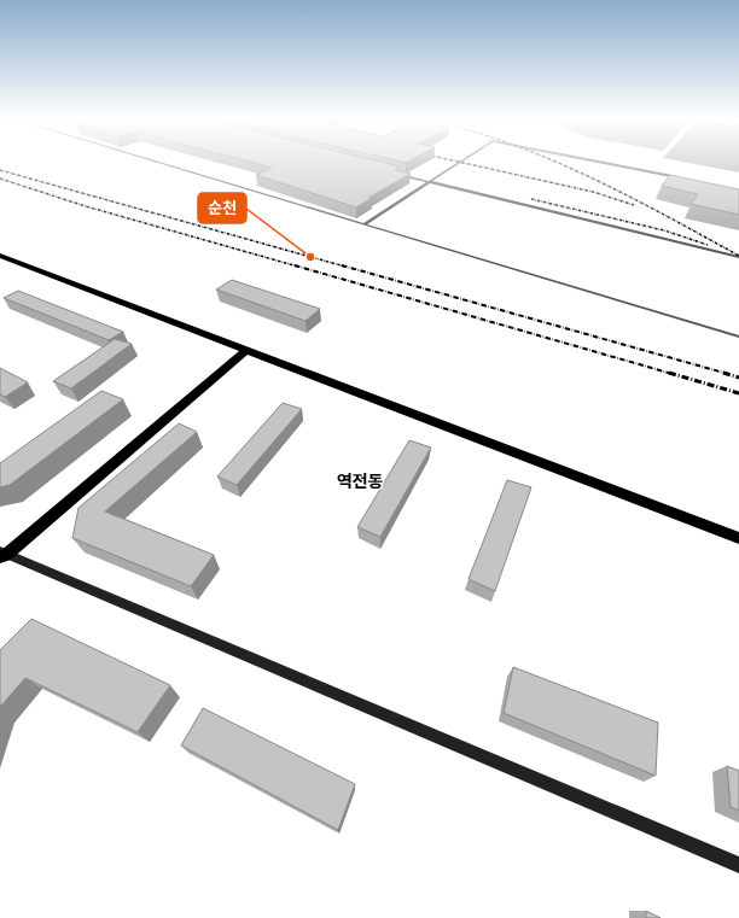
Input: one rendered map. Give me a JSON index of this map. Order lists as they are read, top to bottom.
{
  "districts": ["역전동"],
  "places": ["순천"]
}
